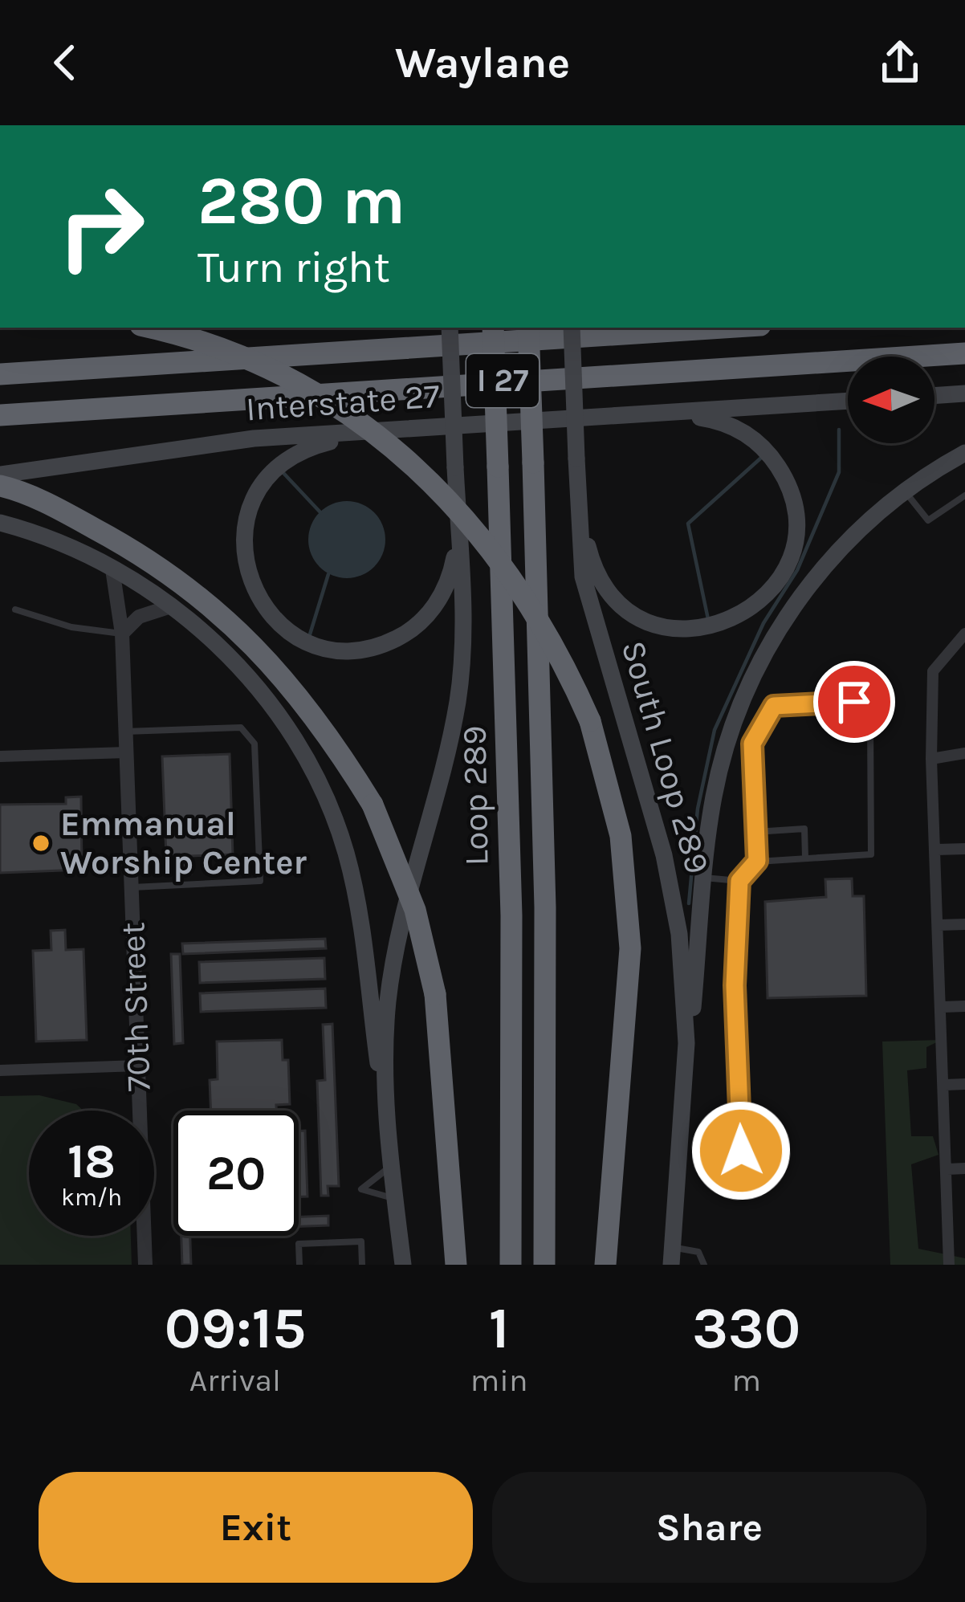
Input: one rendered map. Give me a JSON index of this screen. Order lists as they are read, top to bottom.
{
  "streets": {
    "highway": ["I 27", "Loop 289"],
    "main road": ["Interstate 27", "South Loop 289"],
    "street": ["70th Street"]
  },
  "places": ["Emmanual Worship Center"],
  "north": "left",
  "page": {
    "header": "Waylane",
    "turn": ["280 m", "Turn right"],
    "speed": "18 km/h",
    "limit": "20",
    "eta": [
      "09:15",
      "Arrival",
      "1",
      "min",
      "330",
      "m"
    ],
    "buttons": ["Exit", "Share"]
  }
}
